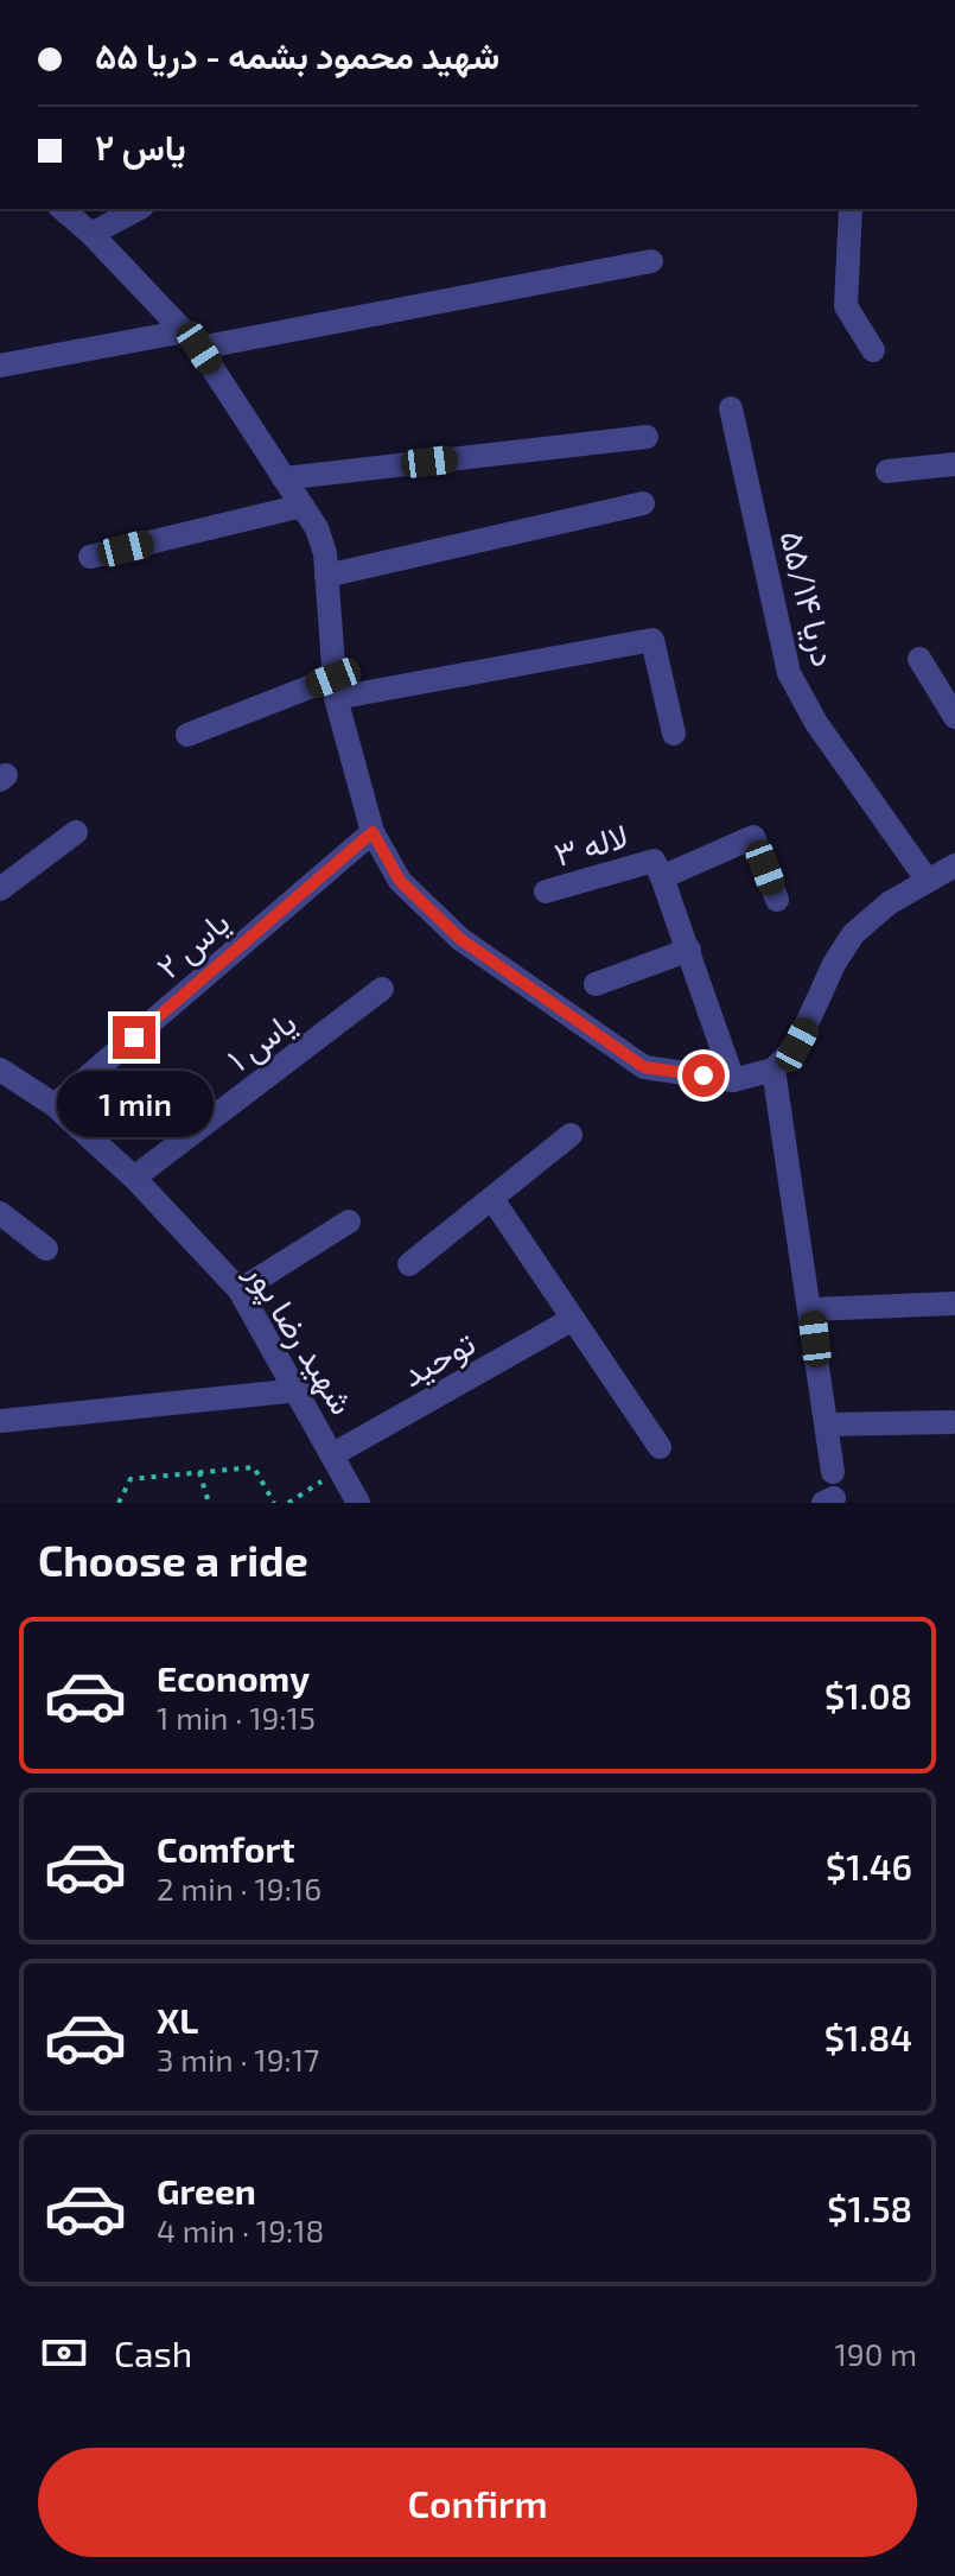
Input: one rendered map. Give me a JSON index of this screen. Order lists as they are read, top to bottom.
{
  "streets": {
    "street": [
      "دریا ۵۵/۱۴",
      "لاله ۳",
      "یاس ۲",
      "یاس ۱",
      "شهید رضا پور",
      "توحید"
    ]
  },
  "crossings": [
    ["یاس ۲", "شهید رضا پور"],
    ["یاس ۱", "شهید رضا پور"],
    ["شهید رضا پور", "توحید"]
  ],
  "page": {
    "banner": ["شهید محمود بشمه - دریا ۵۵", "یاس ۲"],
    "bubble": "1 min",
    "heading": "Choose a ride",
    "list": [
      {
        "name": "Economy",
        "note": "1 min · 19:15",
        "value": "$1.08"
      },
      {
        "name": "Comfort",
        "note": "2 min · 19:16",
        "value": "$1.46"
      },
      {
        "name": "XL",
        "note": "3 min · 19:17",
        "value": "$1.84"
      },
      {
        "name": "Green",
        "note": "4 min · 19:18",
        "value": "$1.58"
      }
    ],
    "pay": ["Cash", "190 m"],
    "buttons": "Confirm"
  }
}
